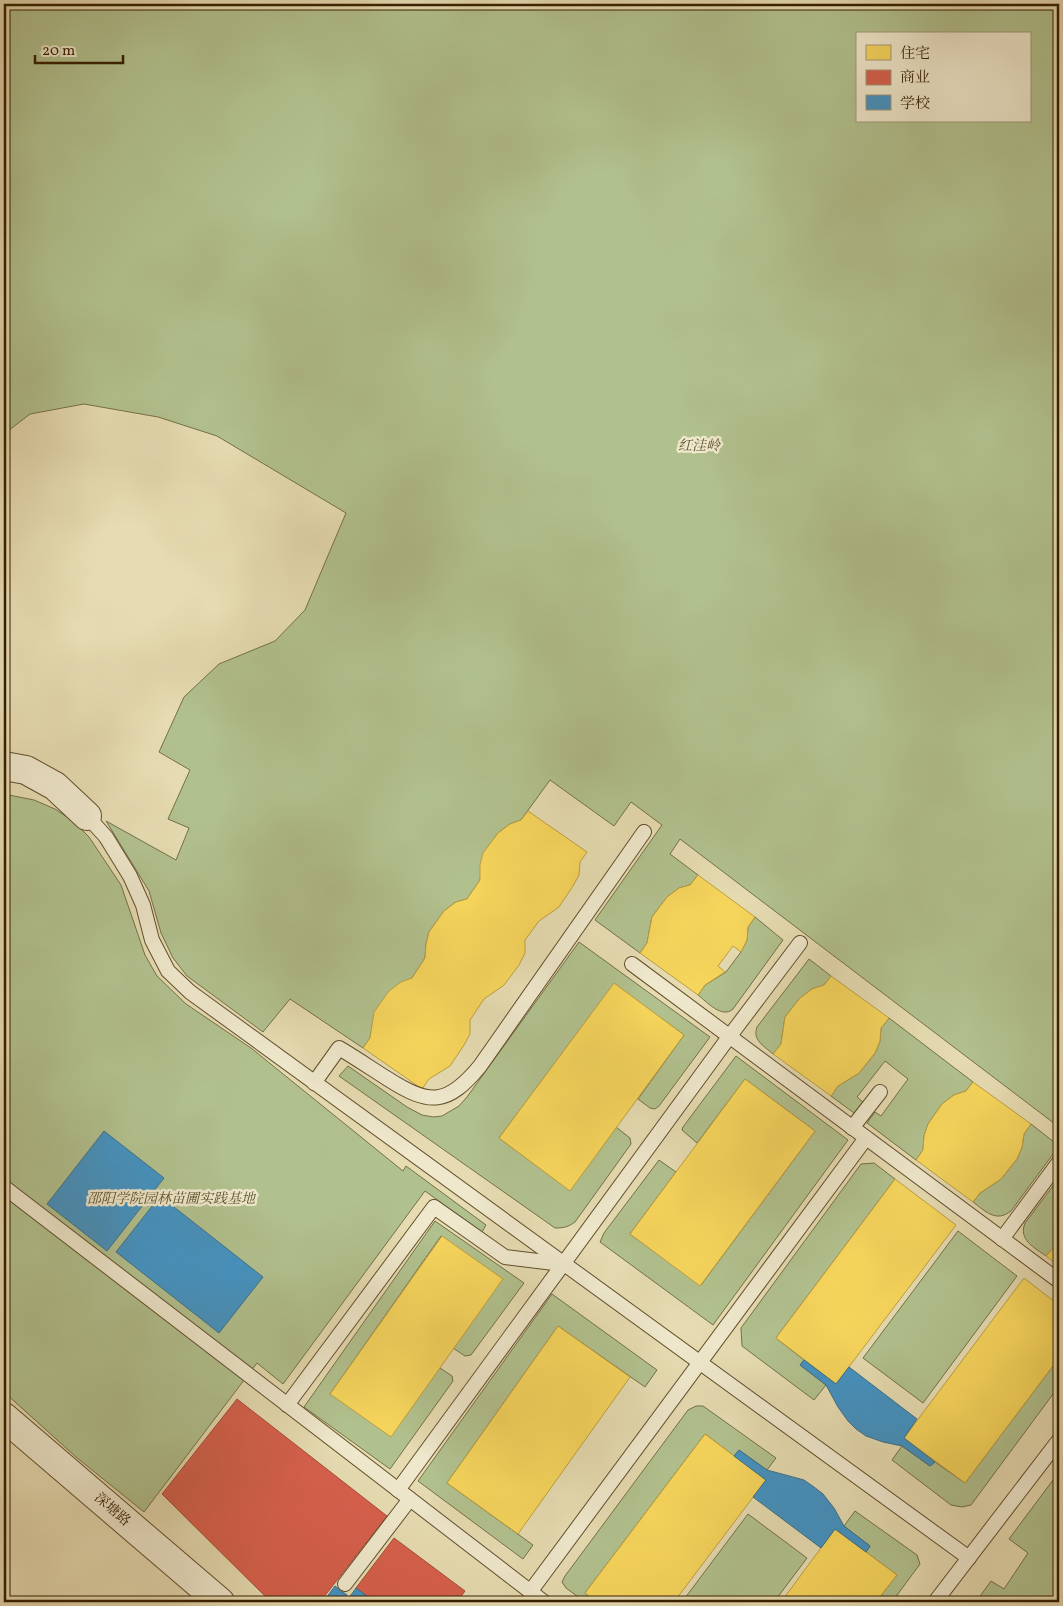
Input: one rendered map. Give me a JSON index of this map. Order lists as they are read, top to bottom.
{
  "streets": {
    "street": ["深塘路"]
  },
  "parks": ["红洼岭", "邵阳学院园林苗圃实践基地"],
  "legend": ["住宅", "商业", "学校"],
  "scale_bar": "20 m"
}
